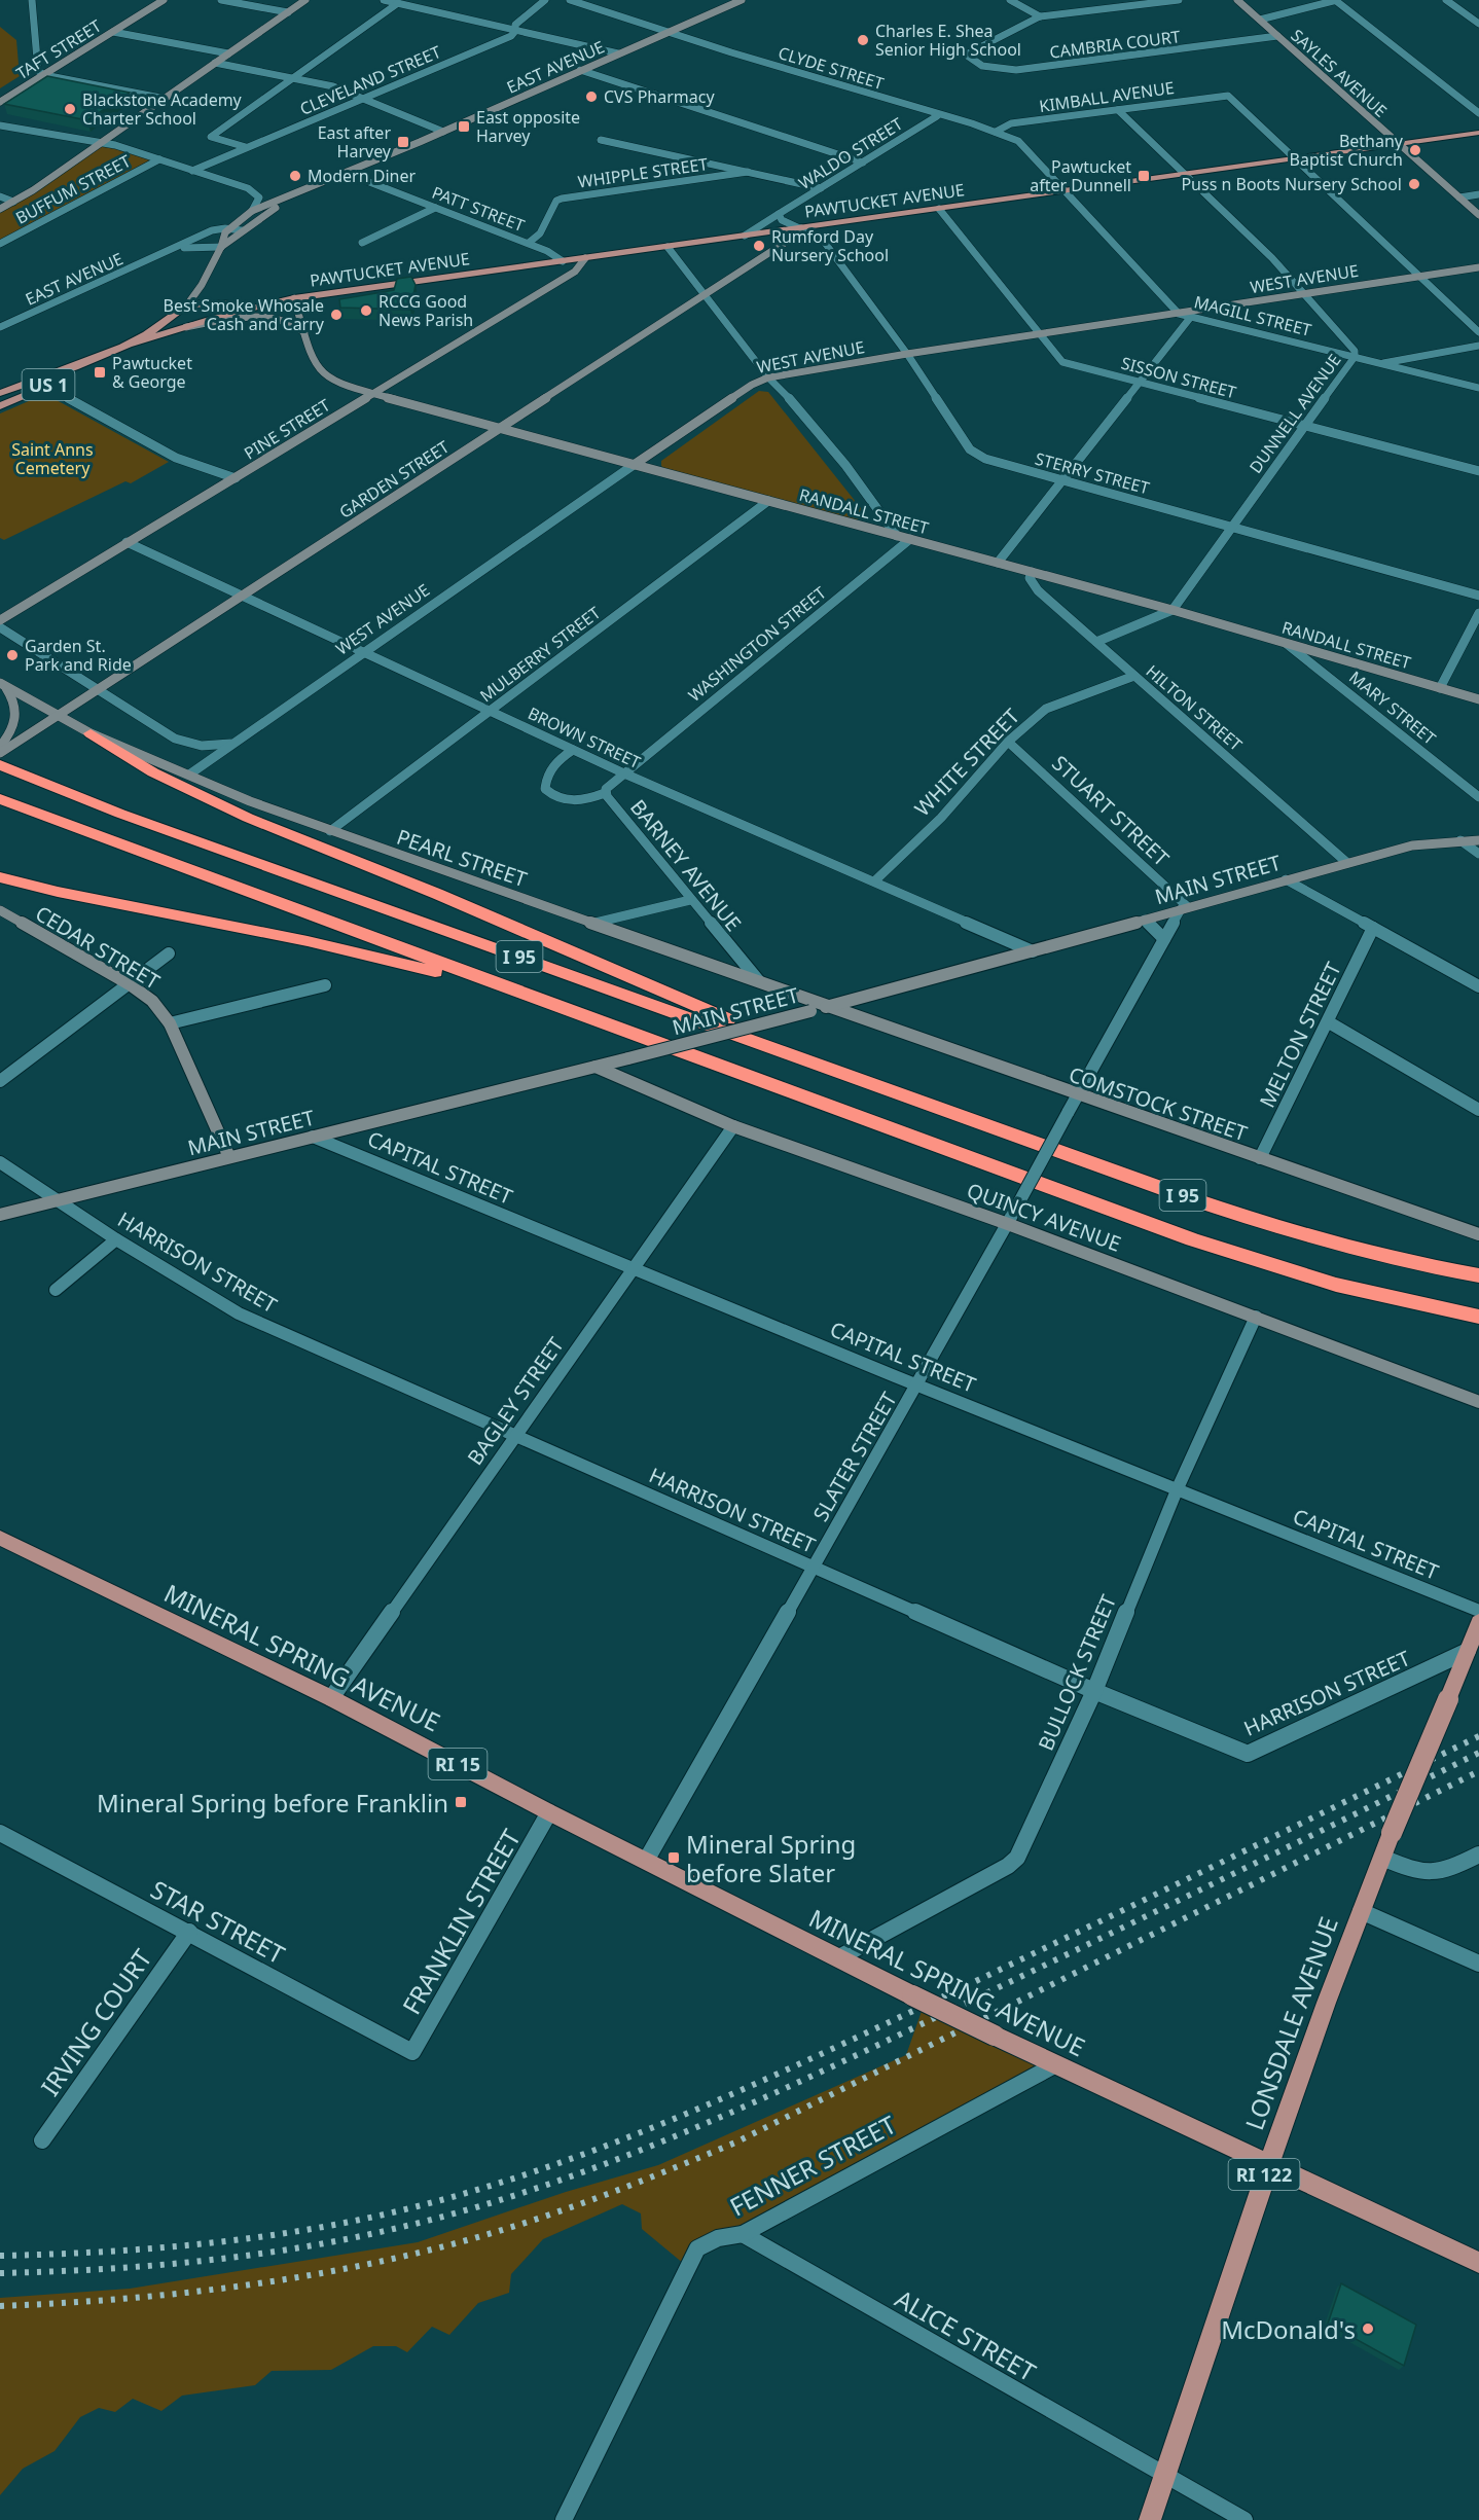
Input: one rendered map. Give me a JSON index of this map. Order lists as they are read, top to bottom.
{
  "streets": {
    "highway": ["I 95"],
    "main road": [
      "TAFT STREET",
      "EAST AVENUE",
      "SAYLES AVENUE",
      "PAWTUCKET AVENUE",
      "WEST AVENUE",
      "US 1",
      "PINE STREET",
      "GARDEN STREET",
      "RANDALL STREET",
      "PEARL STREET",
      "MAIN STREET",
      "CEDAR STREET",
      "COMSTOCK STREET",
      "QUINCY AVENUE",
      "MINERAL SPRING AVENUE",
      "RI 15",
      "LONSDALE AVENUE",
      "RI 122"
    ],
    "street": [
      "CAMBRIA COURT",
      "CLYDE STREET",
      "CLEVELAND STREET",
      "KIMBALL AVENUE",
      "WALDO STREET",
      "WHIPPLE STREET",
      "BUFFUM STREET",
      "PATT STREET",
      "MAGILL STREET",
      "SISSON STREET",
      "DUNNELL AVENUE",
      "STERRY STREET",
      "WASHINGTON STREET",
      "MULBERRY STREET",
      "HILTON STREET",
      "MARY STREET",
      "BROWN STREET",
      "WHITE STREET",
      "STUART STREET",
      "BARNEY AVENUE",
      "MELTON STREET",
      "CAPITAL STREET",
      "HARRISON STREET",
      "BAGLEY STREET",
      "SLATER STREET",
      "BULLOCK STREET",
      "STAR STREET",
      "FRANKLIN STREET",
      "IRVING COURT",
      "FENNER STREET",
      "ALICE STREET"
    ]
  },
  "crossings": [
    ["CAMBRIA COURT", "SAYLES AVENUE"],
    ["EAST AVENUE", "CLYDE STREET"],
    ["EAST AVENUE", "PATT STREET"],
    ["CLYDE STREET", "KIMBALL AVENUE"],
    ["CLYDE STREET", "WALDO STREET"],
    ["CLYDE STREET", "PAWTUCKET AVENUE"],
    ["CLYDE STREET", "WEST AVENUE"],
    ["CLYDE STREET", "MAGILL STREET"],
    ["SAYLES AVENUE", "PAWTUCKET AVENUE"],
    ["KIMBALL AVENUE", "PAWTUCKET AVENUE"],
    ["KIMBALL AVENUE", "DUNNELL AVENUE"],
    ["WALDO STREET", "PAWTUCKET AVENUE"],
    ["WHIPPLE STREET", "PATT STREET"],
    ["PAWTUCKET AVENUE", "PATT STREET"],
    ["PAWTUCKET AVENUE", "SISSON STREET"],
    ["PAWTUCKET AVENUE", "US 1"],
    ["PAWTUCKET AVENUE", "DUNNELL AVENUE"],
    ["PAWTUCKET AVENUE", "PINE STREET"],
    ["PAWTUCKET AVENUE", "STERRY STREET"],
    ["PAWTUCKET AVENUE", "GARDEN STREET"],
    ["PAWTUCKET AVENUE", "RANDALL STREET"],
    ["WEST AVENUE", "MAGILL STREET"],
    ["WEST AVENUE", "SISSON STREET"],
    ["WEST AVENUE", "DUNNELL AVENUE"],
    ["WEST AVENUE", "STERRY STREET"],
    ["WEST AVENUE", "RANDALL STREET"],
    ["WEST AVENUE", "BROWN STREET"],
    ["WEST AVENUE", "PEARL STREET"],
    ["MAGILL STREET", "DUNNELL AVENUE"],
    ["SISSON STREET", "DUNNELL AVENUE"],
    ["DUNNELL AVENUE", "STERRY STREET"],
    ["DUNNELL AVENUE", "RANDALL STREET"],
    ["PINE STREET", "RANDALL STREET"],
    ["PINE STREET", "BROWN STREET"],
    ["STERRY STREET", "GARDEN STREET"],
    ["GARDEN STREET", "RANDALL STREET"],
    ["GARDEN STREET", "BROWN STREET"],
    ["GARDEN STREET", "PEARL STREET"],
    ["RANDALL STREET", "WASHINGTON STREET"],
    ["RANDALL STREET", "MULBERRY STREET"],
    ["RANDALL STREET", "HILTON STREET"],
    ["RANDALL STREET", "MARY STREET"],
    ["WASHINGTON STREET", "BROWN STREET"],
    ["WASHINGTON STREET", "BARNEY AVENUE"],
    ["MULBERRY STREET", "BROWN STREET"],
    ["MULBERRY STREET", "PEARL STREET"],
    ["HILTON STREET", "WHITE STREET"],
    ["HILTON STREET", "MAIN STREET"],
    ["BROWN STREET", "WHITE STREET"],
    ["BROWN STREET", "BARNEY AVENUE"],
    ["BROWN STREET", "MAIN STREET"],
    ["WHITE STREET", "STUART STREET"],
    ["STUART STREET", "MAIN STREET"],
    ["STUART STREET", "SLATER STREET"],
    ["PEARL STREET", "BARNEY AVENUE"],
    ["PEARL STREET", "MAIN STREET"],
    ["PEARL STREET", "COMSTOCK STREET"],
    ["MAIN STREET", "CEDAR STREET"],
    ["MAIN STREET", "COMSTOCK STREET"],
    ["MAIN STREET", "CAPITAL STREET"],
    ["MAIN STREET", "QUINCY AVENUE"],
    ["MAIN STREET", "HARRISON STREET"],
    ["MAIN STREET", "SLATER STREET"],
    ["MELTON STREET", "COMSTOCK STREET"],
    ["COMSTOCK STREET", "SLATER STREET"],
    ["CAPITAL STREET", "BAGLEY STREET"],
    ["CAPITAL STREET", "SLATER STREET"],
    ["CAPITAL STREET", "BULLOCK STREET"],
    ["QUINCY AVENUE", "BAGLEY STREET"],
    ["QUINCY AVENUE", "SLATER STREET"],
    ["QUINCY AVENUE", "BULLOCK STREET"],
    ["HARRISON STREET", "BAGLEY STREET"],
    ["HARRISON STREET", "SLATER STREET"],
    ["HARRISON STREET", "BULLOCK STREET"],
    ["HARRISON STREET", "LONSDALE AVENUE"],
    ["BAGLEY STREET", "MINERAL SPRING AVENUE"],
    ["SLATER STREET", "MINERAL SPRING AVENUE"],
    ["MINERAL SPRING AVENUE", "BULLOCK STREET"],
    ["MINERAL SPRING AVENUE", "FRANKLIN STREET"],
    ["MINERAL SPRING AVENUE", "LONSDALE AVENUE"],
    ["MINERAL SPRING AVENUE", "FENNER STREET"],
    ["STAR STREET", "FRANKLIN STREET"],
    ["STAR STREET", "IRVING COURT"],
    ["LONSDALE AVENUE", "ALICE STREET"],
    ["FENNER STREET", "ALICE STREET"]
  ],
  "parks": ["Saint Anns Cemetery"],
  "places": {
    "other": [
      "Charles E. Shea Senior High School",
      "CVS Pharmacy",
      "Blackstone Academy Charter School",
      "Bethany Baptist Church",
      "Modern Diner",
      "Puss n Boots Nursery School",
      "Rumford Day Nursery School",
      "RCCG Good News Parish",
      "Best Smoke Whosale Cash and Carry",
      "Garden St. Park and Ride",
      "McDonald's"
    ],
    "transit": [
      "East opposite Harvey",
      "East after Harvey",
      "Pawtucket after Dunnell",
      "Pawtucket & George",
      "Mineral Spring before Franklin",
      "Mineral Spring before Slater"
    ]
  }
}
